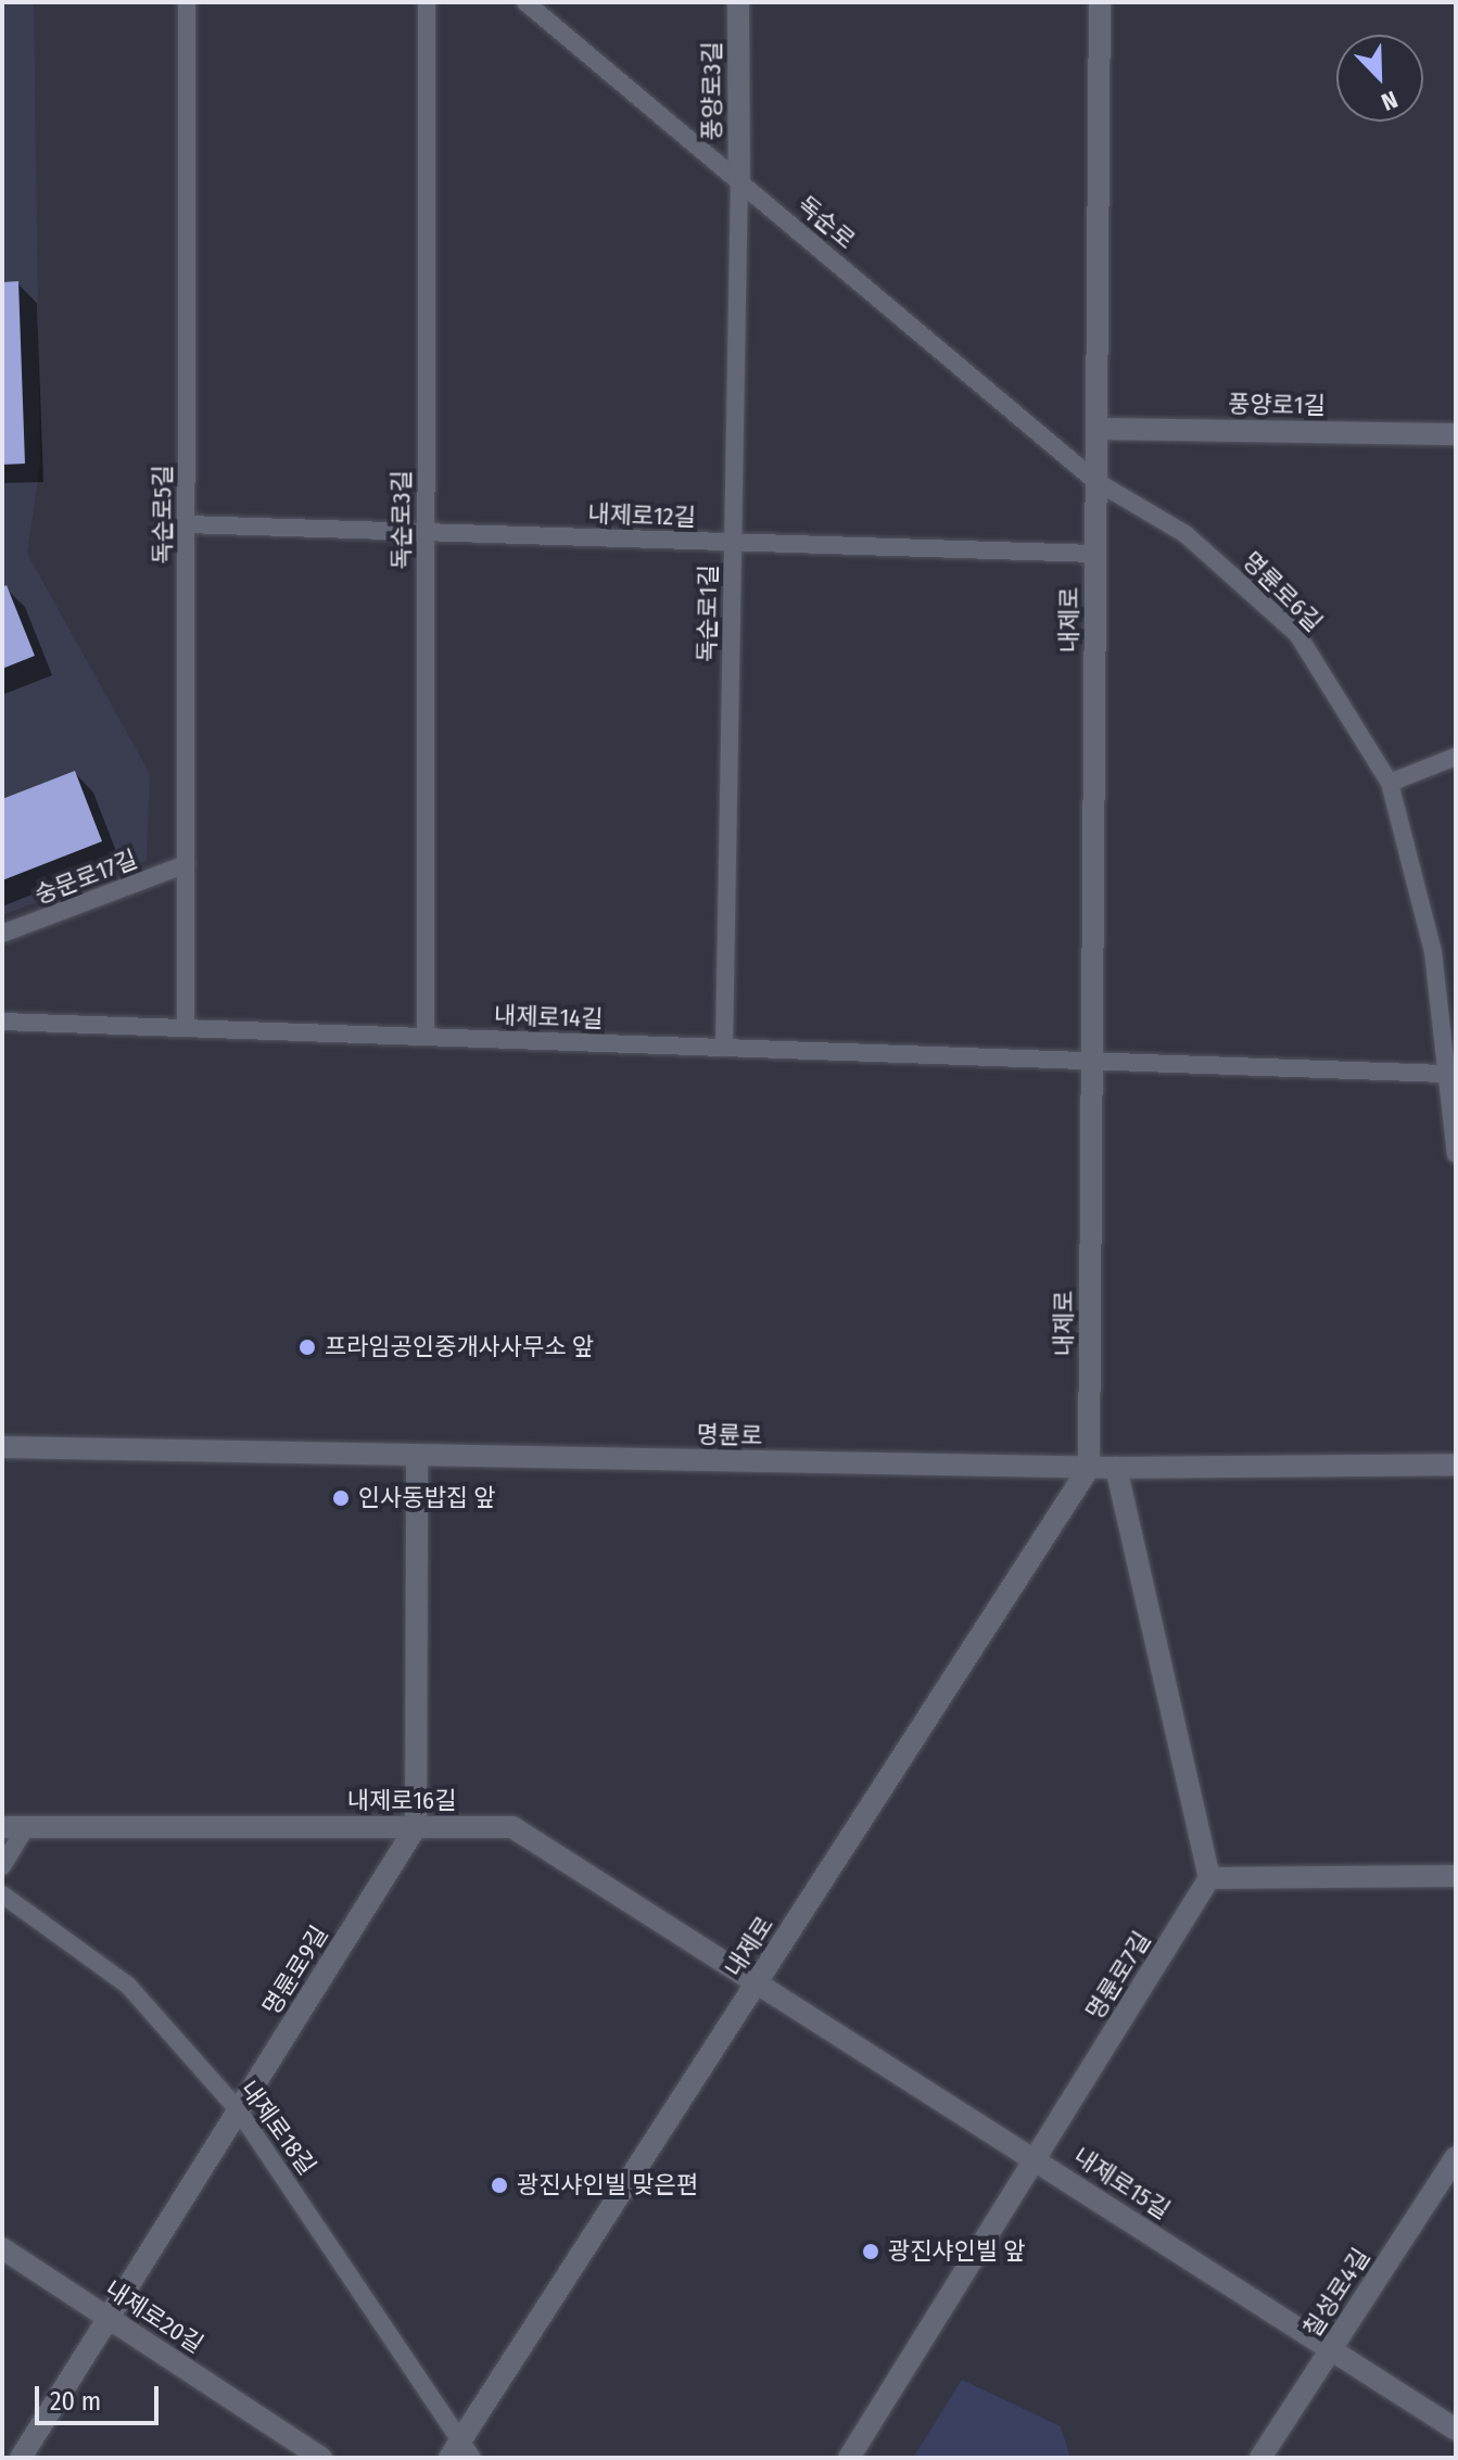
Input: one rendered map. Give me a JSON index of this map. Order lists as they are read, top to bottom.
{
  "streets": {
    "street": [
      "풍양로3길",
      "풍양로1길",
      "내제로",
      "명륜로",
      "내제로16길",
      "명륜로9길",
      "명륜로7길",
      "내제로15길",
      "칠성로4길",
      "내제로20길"
    ],
    "lane": [
      "독순로",
      "독순로5길",
      "내제로12길",
      "독순로3길",
      "명륜로6길",
      "독순로1길",
      "숭문로17길",
      "내제로14길",
      "내제로18길"
    ]
  },
  "crossings": [
    ["풍양로3길", "독순로"],
    ["풍양로3길", "독순로1길"],
    ["독순로", "명륜로6길"],
    ["독순로", "독순로1길"],
    ["독순로", "내제로"],
    ["풍양로1길", "내제로"],
    ["독순로5길", "내제로12길"],
    ["독순로5길", "숭문로17길"],
    ["독순로5길", "내제로14길"],
    ["내제로12길", "독순로3길"],
    ["내제로12길", "독순로1길"],
    ["내제로12길", "내제로"],
    ["독순로3길", "내제로14길"],
    ["명륜로6길", "내제로"],
    ["명륜로6길", "내제로14길"],
    ["독순로1길", "내제로14길"],
    ["내제로", "내제로14길"],
    ["내제로", "명륜로"],
    ["내제로", "내제로16길"],
    ["내제로", "내제로18길"],
    ["내제로", "내제로15길"],
    ["내제로16길", "명륜로9길"],
    ["내제로16길", "내제로15길"],
    ["명륜로9길", "내제로18길"],
    ["명륜로9길", "내제로20길"],
    ["명륜로7길", "내제로15길"],
    ["내제로15길", "칠성로4길"]
  ],
  "places": [
    "프라임공인중개사사무소 앞",
    "인사동밥집 앞",
    "광진샤인빌 맞은편",
    "광진샤인빌 앞"
  ],
  "scale_bar": "20 m",
  "north": "bottom right"
}
